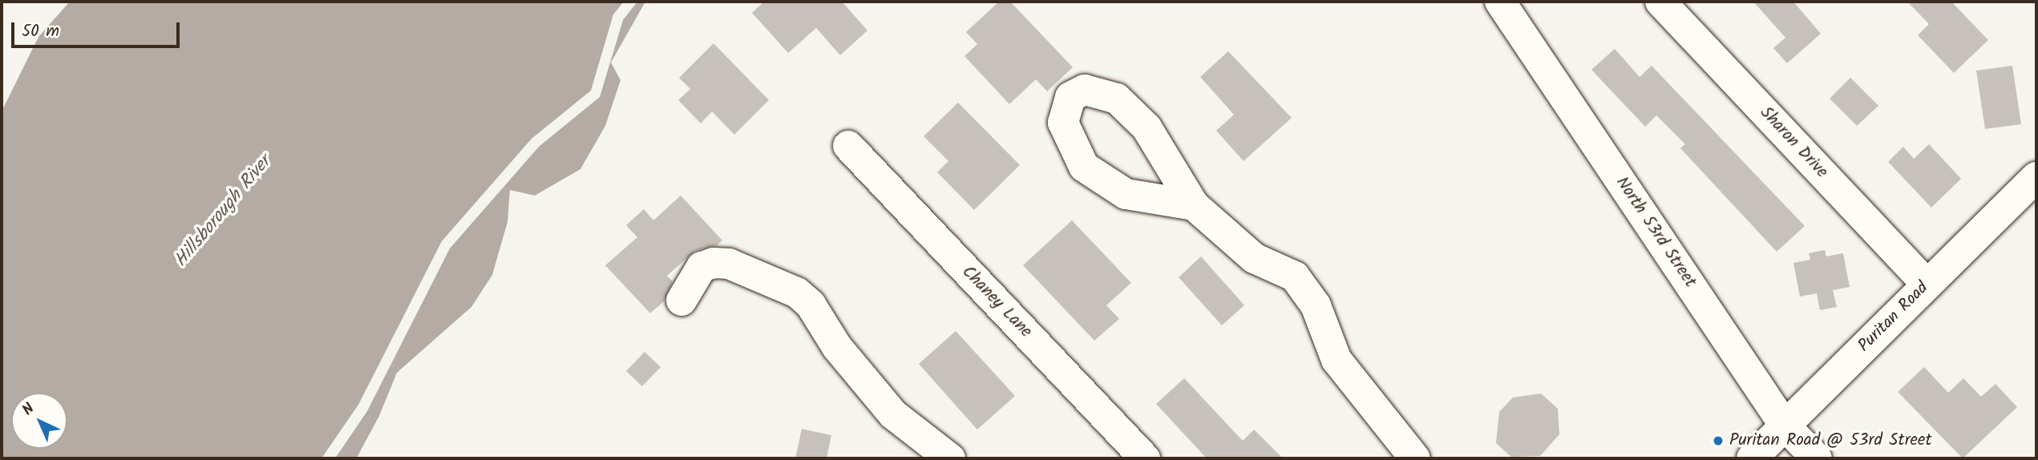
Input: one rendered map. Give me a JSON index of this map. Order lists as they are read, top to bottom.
{
  "streets": {
    "street": [
      "Sharon Drive",
      "North 53rd Street",
      "Chaney Lane",
      "Puritan Road"
    ]
  },
  "crossings": [
    ["Sharon Drive", "Puritan Road"],
    ["North 53rd Street", "Puritan Road"]
  ],
  "water": ["Hillsborough River"],
  "places": ["Puritan Road @ 53rd Street"],
  "scale_bar": "50 m",
  "north": "top left"
}
